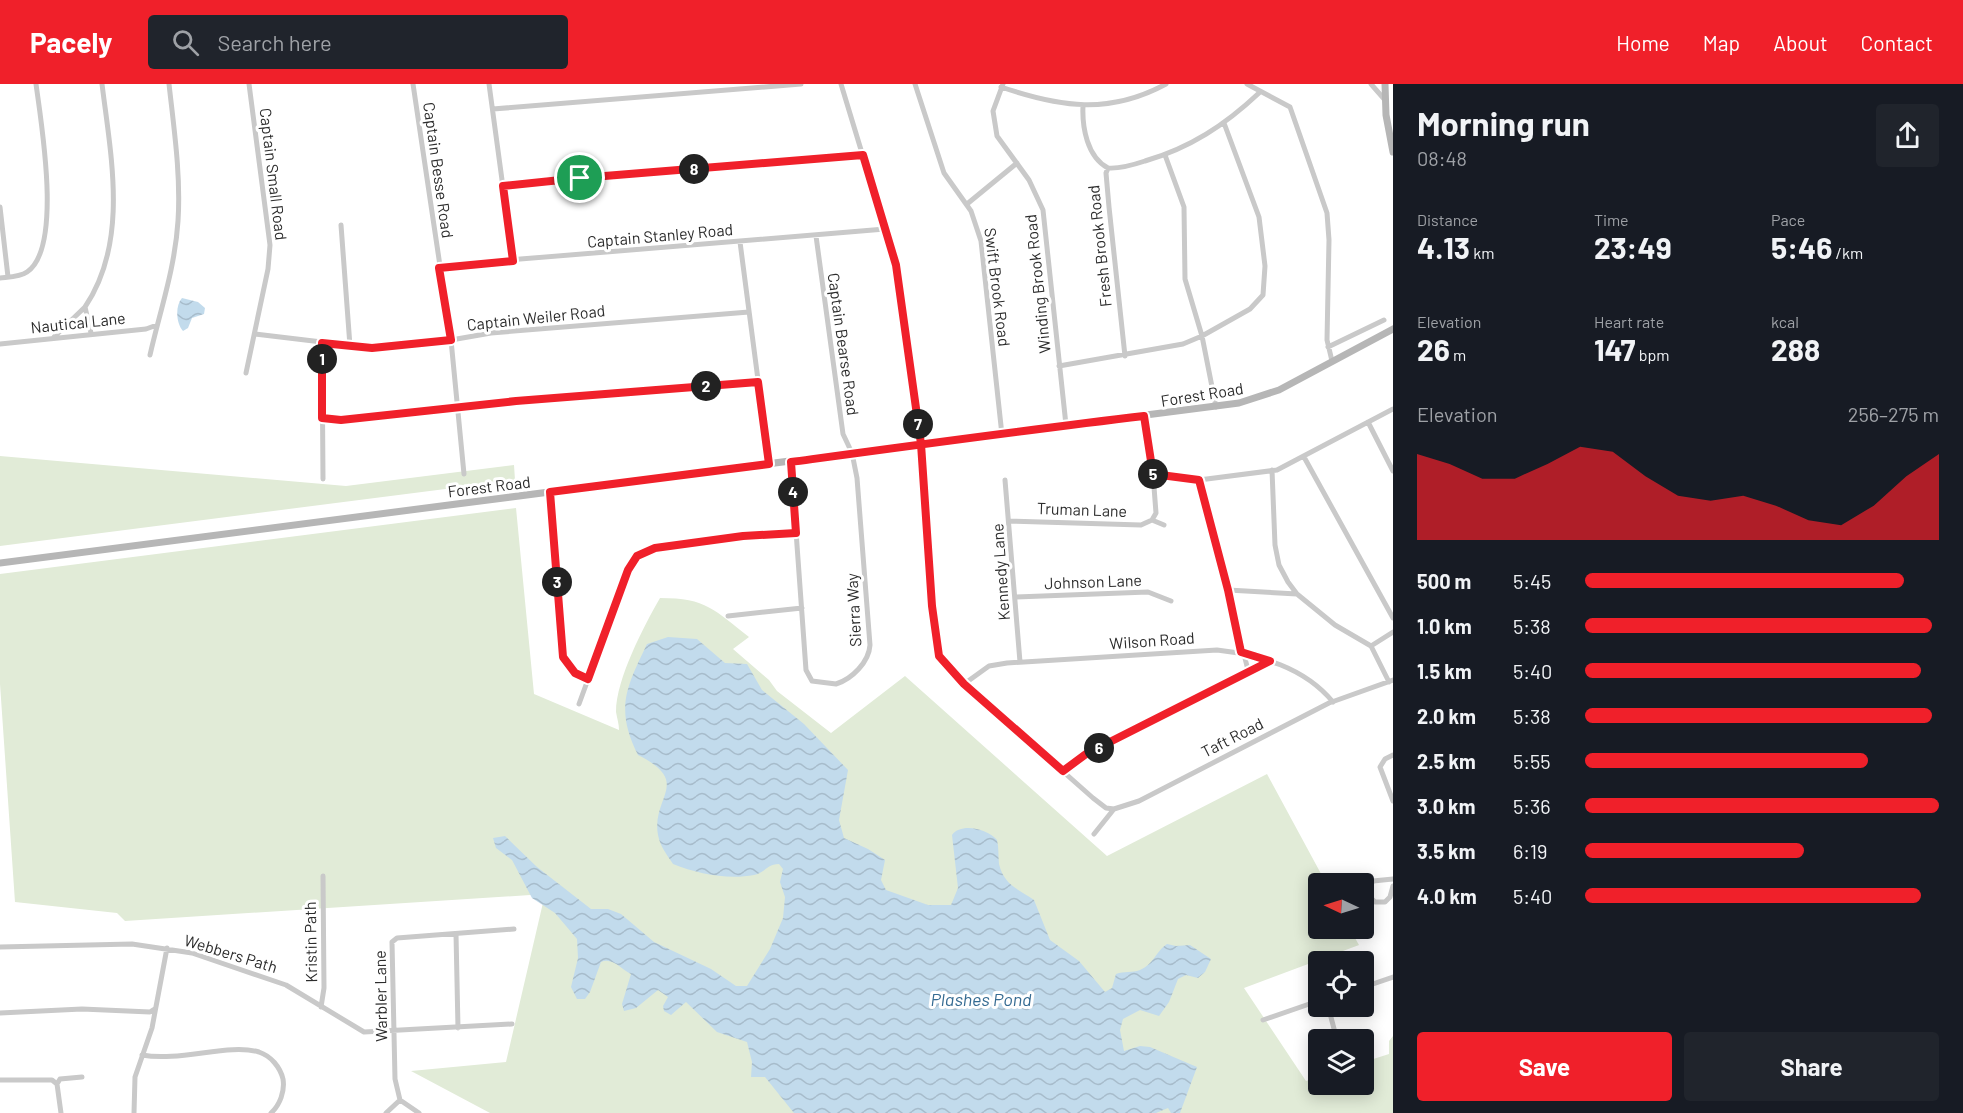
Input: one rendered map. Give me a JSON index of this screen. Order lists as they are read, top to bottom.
{
  "streets": {
    "main road": ["Forest Road"],
    "street": [
      "Captain Besse Road",
      "Captain Small Road",
      "Captain Stanley Road",
      "Fresh Brook Road",
      "Winding Brook Road",
      "Swift Brook Road",
      "Captain Weiler Road",
      "Nautical Lane",
      "Captain Bearse Road",
      "Truman Lane",
      "Kennedy Lane",
      "Johnson Lane",
      "Sierra Way",
      "Wilson Road",
      "Taft Road",
      "Kristin Path",
      "Webbers Path",
      "Warbler Lane"
    ]
  },
  "crossings": [
    ["Captain Besse Road", "Captain Stanley Road"],
    ["Captain Besse Road", "Captain Weiler Road"],
    ["Captain Small Road", "Captain Weiler Road"],
    ["Captain Stanley Road", "Captain Bearse Road"],
    ["Winding Brook Road", "Forest Road"],
    ["Swift Brook Road", "Forest Road"],
    ["Captain Bearse Road", "Forest Road"],
    ["Captain Bearse Road", "Sierra Way"],
    ["Forest Road", "Sierra Way"],
    ["Truman Lane", "Kennedy Lane"],
    ["Kennedy Lane", "Johnson Lane"],
    ["Kennedy Lane", "Wilson Road"],
    ["Wilson Road", "Taft Road"],
    ["Kristin Path", "Webbers Path"],
    ["Webbers Path", "Warbler Lane"]
  ],
  "water": ["Plashes Pond"],
  "north": "left",
  "page": {
    "header": "Pacely",
    "search": "Search here",
    "nav": [
      "Home",
      "Map",
      "About",
      "Contact"
    ],
    "heading": ["Morning run", "08:48"],
    "pins": [
      "8",
      "1",
      "2",
      "7",
      "5",
      "4",
      "3",
      "6"
    ],
    "stats": [
      ["Distance", "4.13 km"],
      ["Time", "23:49"],
      ["Pace", "5:46 /km"],
      ["Elevation", "26 m"],
      ["Heart rate", "147 bpm"],
      ["kcal", "288"]
    ],
    "chart": ["Elevation", "256–275 m"],
    "list": [
      {
        "name": "500 m",
        "note": "5:45"
      },
      {
        "name": "1.0 km",
        "note": "5:38"
      },
      {
        "name": "1.5 km",
        "note": "5:40"
      },
      {
        "name": "2.0 km",
        "note": "5:38"
      },
      {
        "name": "2.5 km",
        "note": "5:55"
      },
      {
        "name": "3.0 km",
        "note": "5:36"
      },
      {
        "name": "3.5 km",
        "note": "6:19"
      },
      {
        "name": "4.0 km",
        "note": "5:40"
      }
    ],
    "buttons": ["Save", "Share"]
  }
}
